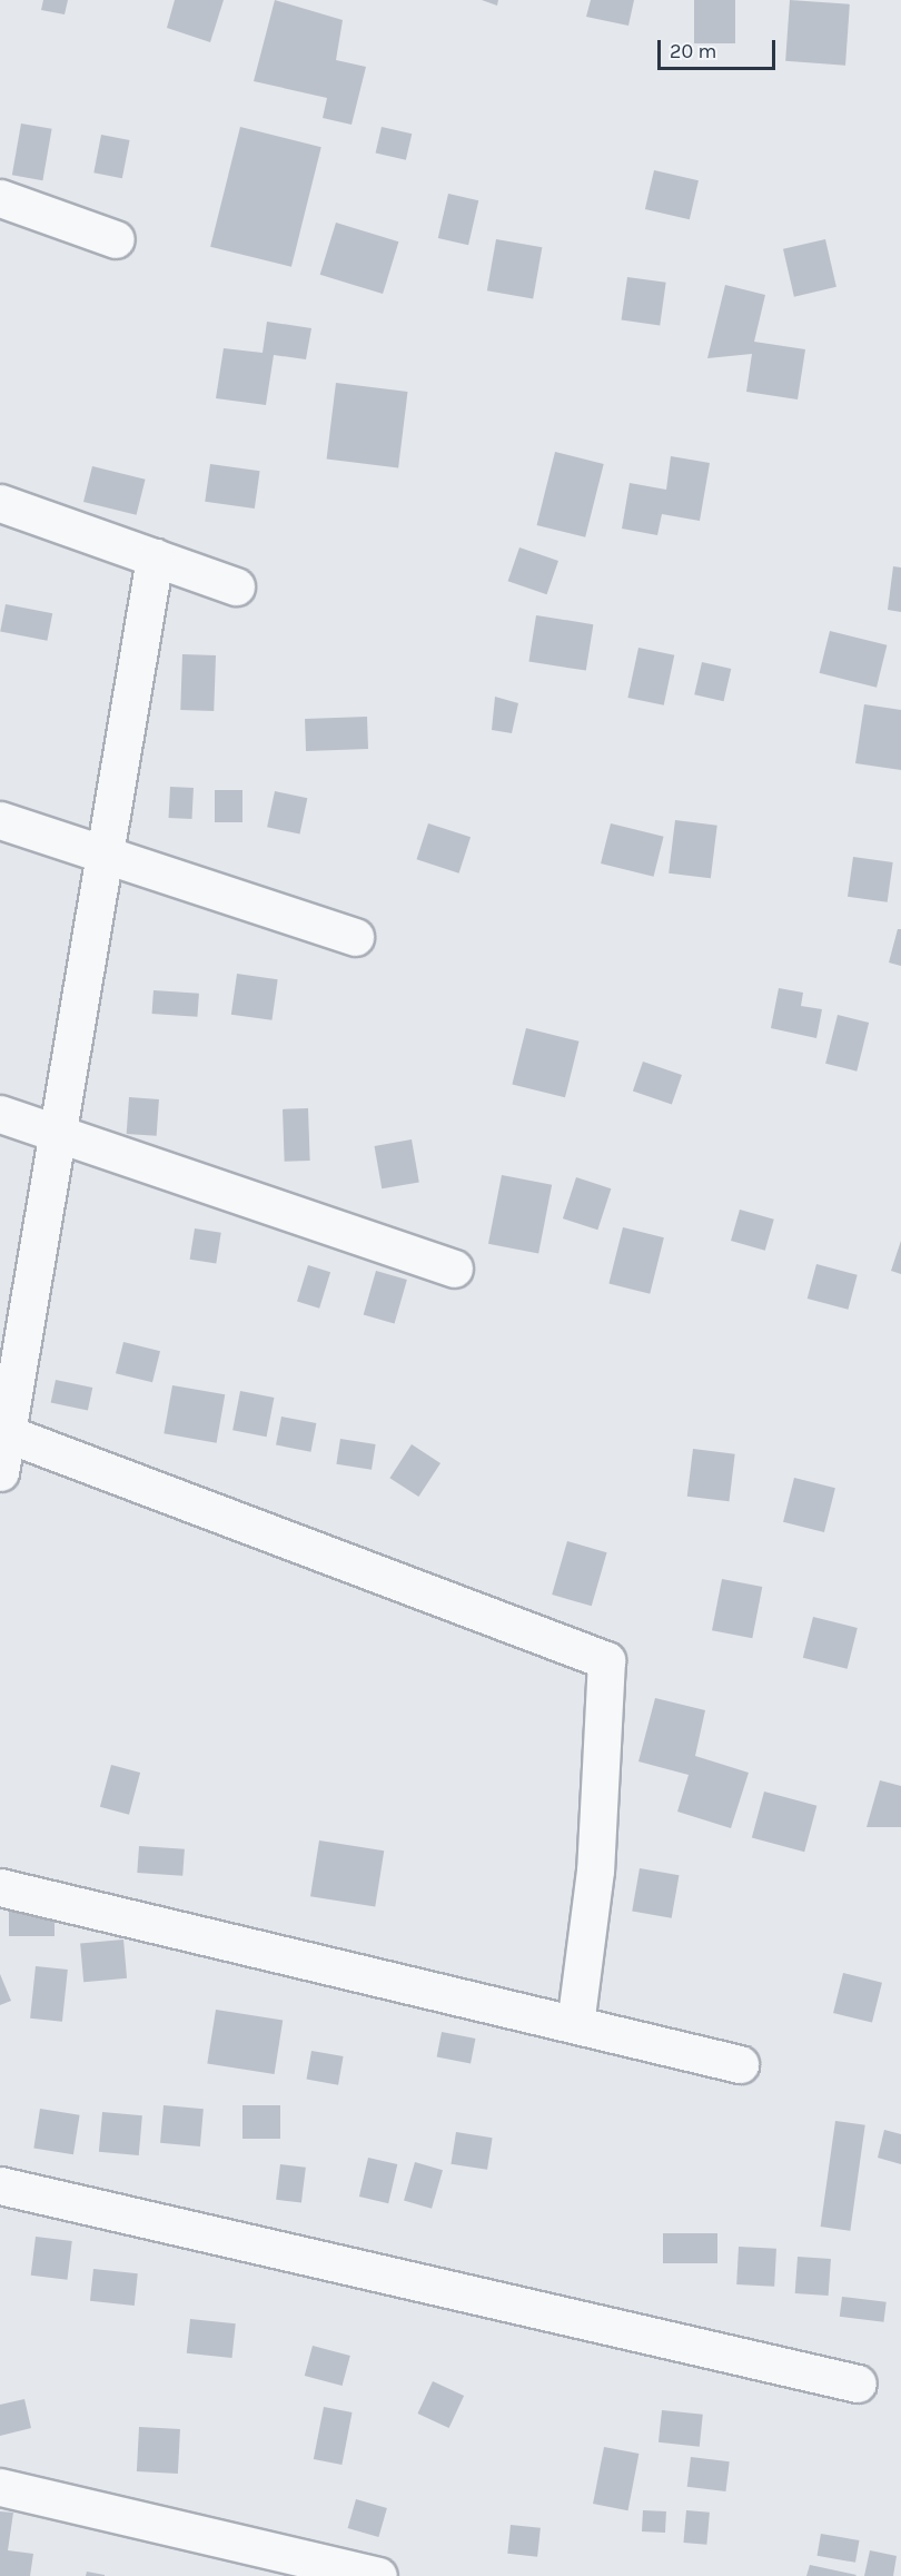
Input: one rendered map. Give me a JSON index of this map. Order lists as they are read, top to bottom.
{
  "scale_bar": "20 m"
}
